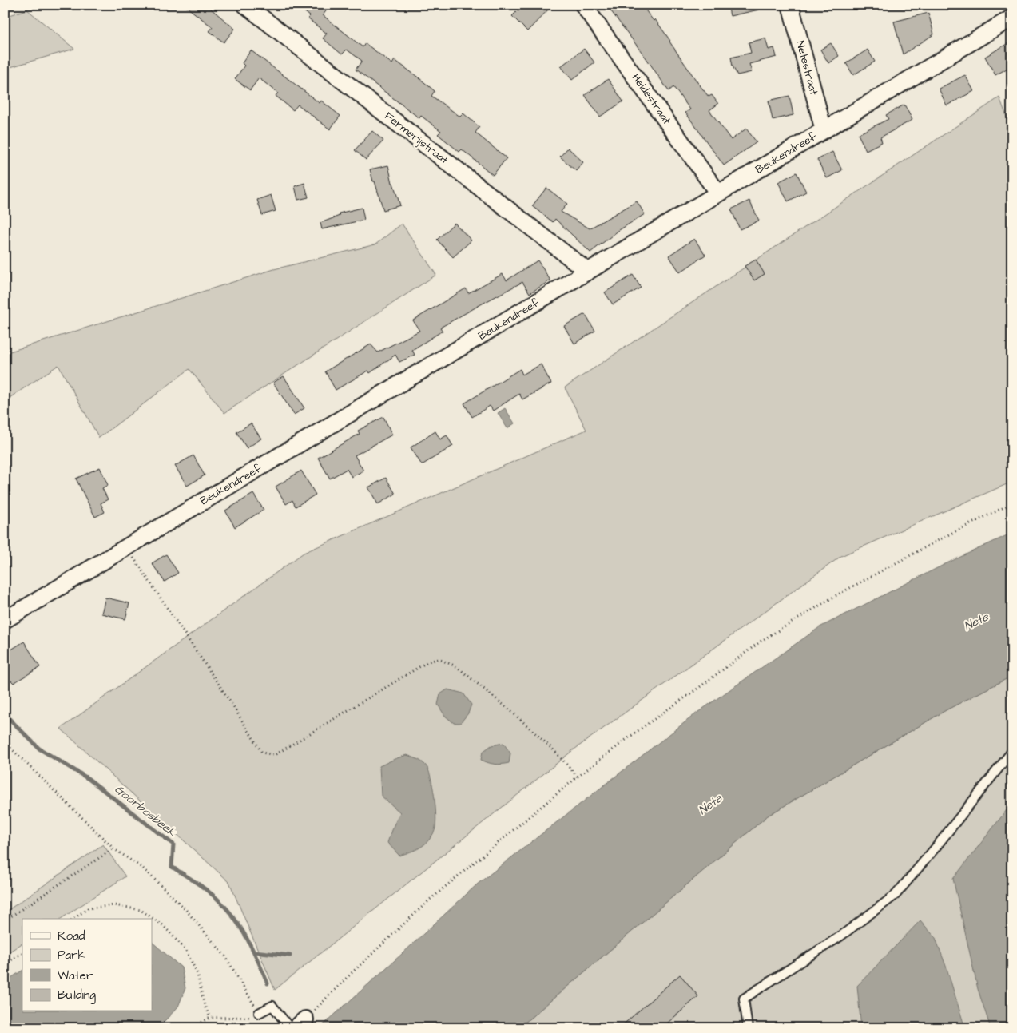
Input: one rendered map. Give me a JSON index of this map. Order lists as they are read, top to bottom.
{
  "streets": {
    "street": [
      "Netestraat",
      "Heidestraat",
      "Fermerijstraat",
      "Beukendreef"
    ]
  },
  "crossings": [
    ["Netestraat", "Beukendreef"],
    ["Heidestraat", "Beukendreef"],
    ["Fermerijstraat", "Beukendreef"]
  ],
  "water": ["Nete", "Goorbosbeek"],
  "legend": [
    "Road",
    "Park",
    "Water",
    "Building"
  ]
}
